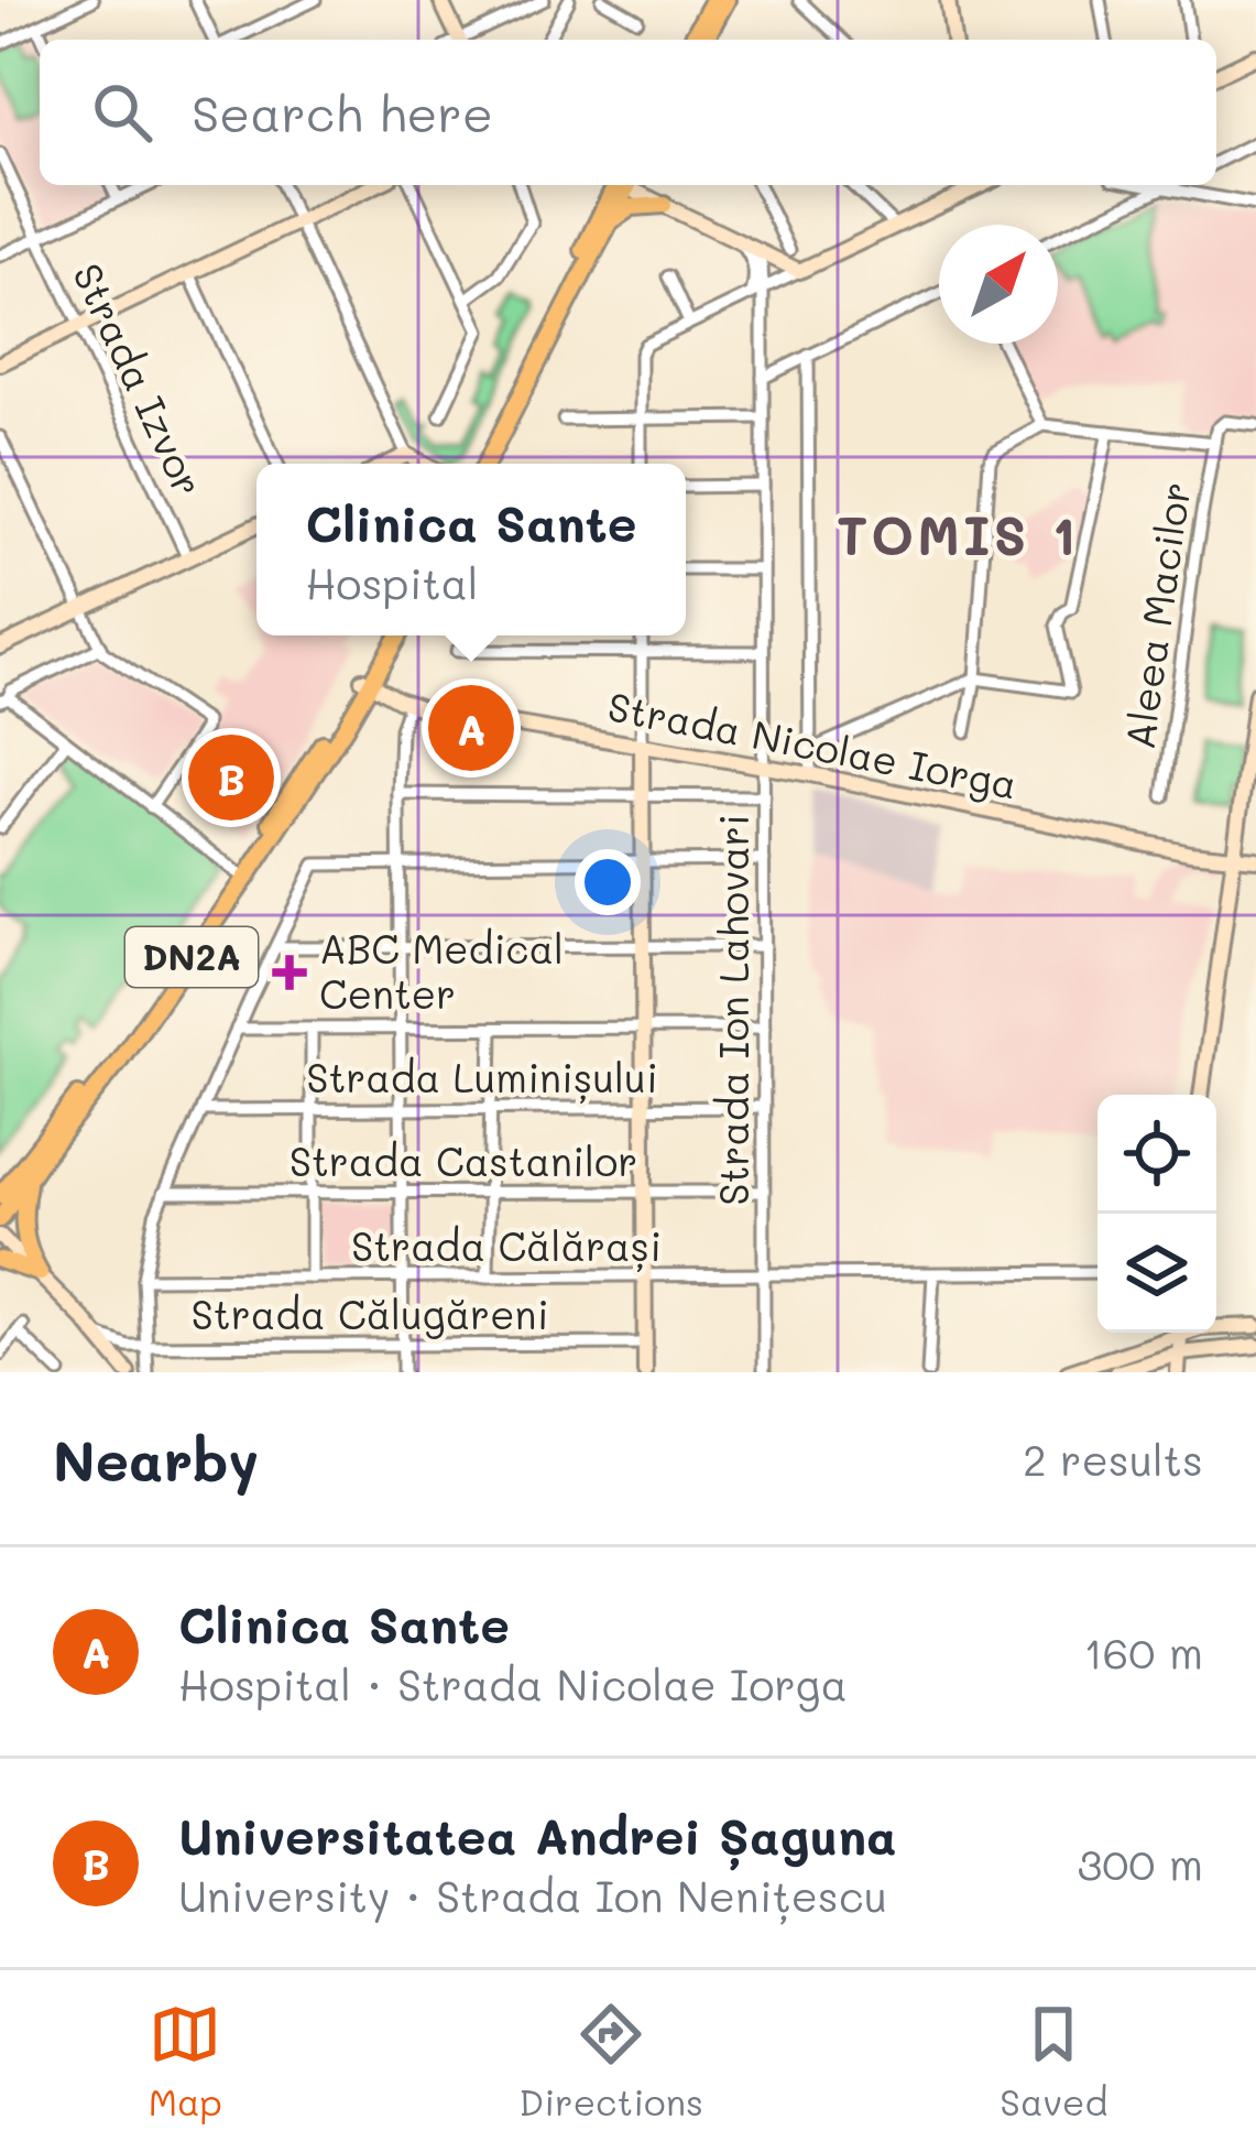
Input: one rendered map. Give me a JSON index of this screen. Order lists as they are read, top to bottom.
{
  "streets": {
    "main road": ["DN2A"],
    "street": [
      "Strada Izvor",
      "Aleea Macilor",
      "Strada Nicolae Iorga",
      "Strada Ion Lahovari",
      "Strada Luminișului",
      "Strada Castanilor",
      "Strada Călărași",
      "Strada Călugăreni"
    ]
  },
  "crossings": [
    ["Strada Nicolae Iorga", "DN2A"],
    ["Strada Nicolae Iorga", "Strada Ion Lahovari"],
    ["Strada Ion Lahovari", "Strada Luminișului"],
    ["Strada Ion Lahovari", "Strada Castanilor"],
    ["Strada Ion Lahovari", "Strada Călărași"]
  ],
  "districts": ["TOMIS 1"],
  "places": {
    "health": ["ABC Medical Center"]
  },
  "north": "top right",
  "page": {
    "search": "Search here",
    "popup": ["Clinica Sante", "Hospital"],
    "pins": ["A", "B"],
    "heading": ["Nearby", "2 results"],
    "list": [
      {
        "mark": "A",
        "name": "Clinica Sante",
        "note": "Hospital · Strada Nicolae Iorga",
        "value": "160 m"
      },
      {
        "mark": "B",
        "name": "Universitatea Andrei Șaguna",
        "note": "University · Strada Ion Nenițescu",
        "value": "300 m"
      }
    ],
    "nav": ["Map", "Directions", "Saved"]
  }
}
